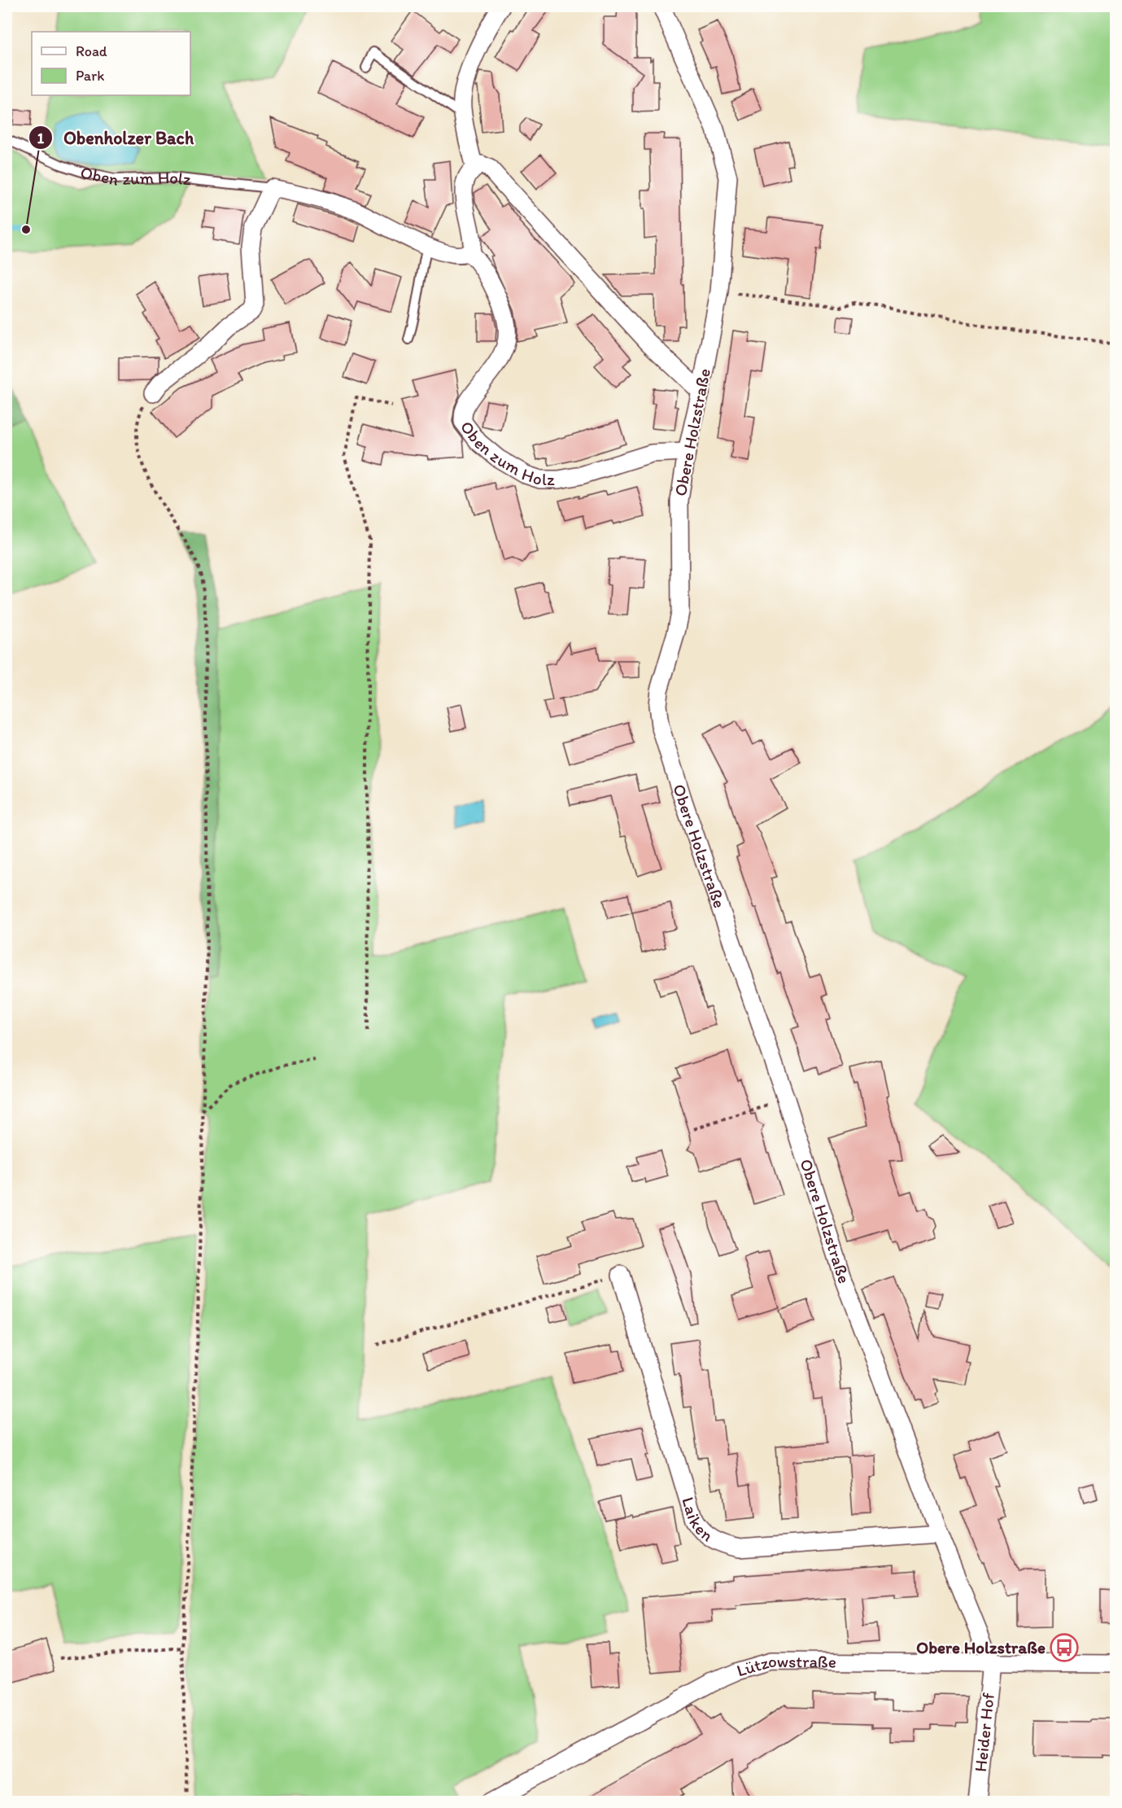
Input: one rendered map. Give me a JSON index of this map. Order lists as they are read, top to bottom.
{
  "streets": {
    "street": [
      "Oben zum Holz",
      "Obere Holzstraße",
      "Laiken",
      "Lützowstraße",
      "Heider Hof"
    ]
  },
  "crossings": [
    ["Oben zum Holz", "Obere Holzstraße"],
    ["Obere Holzstraße", "Laiken"],
    ["Obere Holzstraße", "Lützowstraße"],
    ["Obere Holzstraße", "Heider Hof"],
    ["Lützowstraße", "Heider Hof"]
  ],
  "places": {
    "other": ["Obenholzer Bach"],
    "bus stop": ["Obere Holzstraße"]
  },
  "legend": ["Road", "Park"]
}
